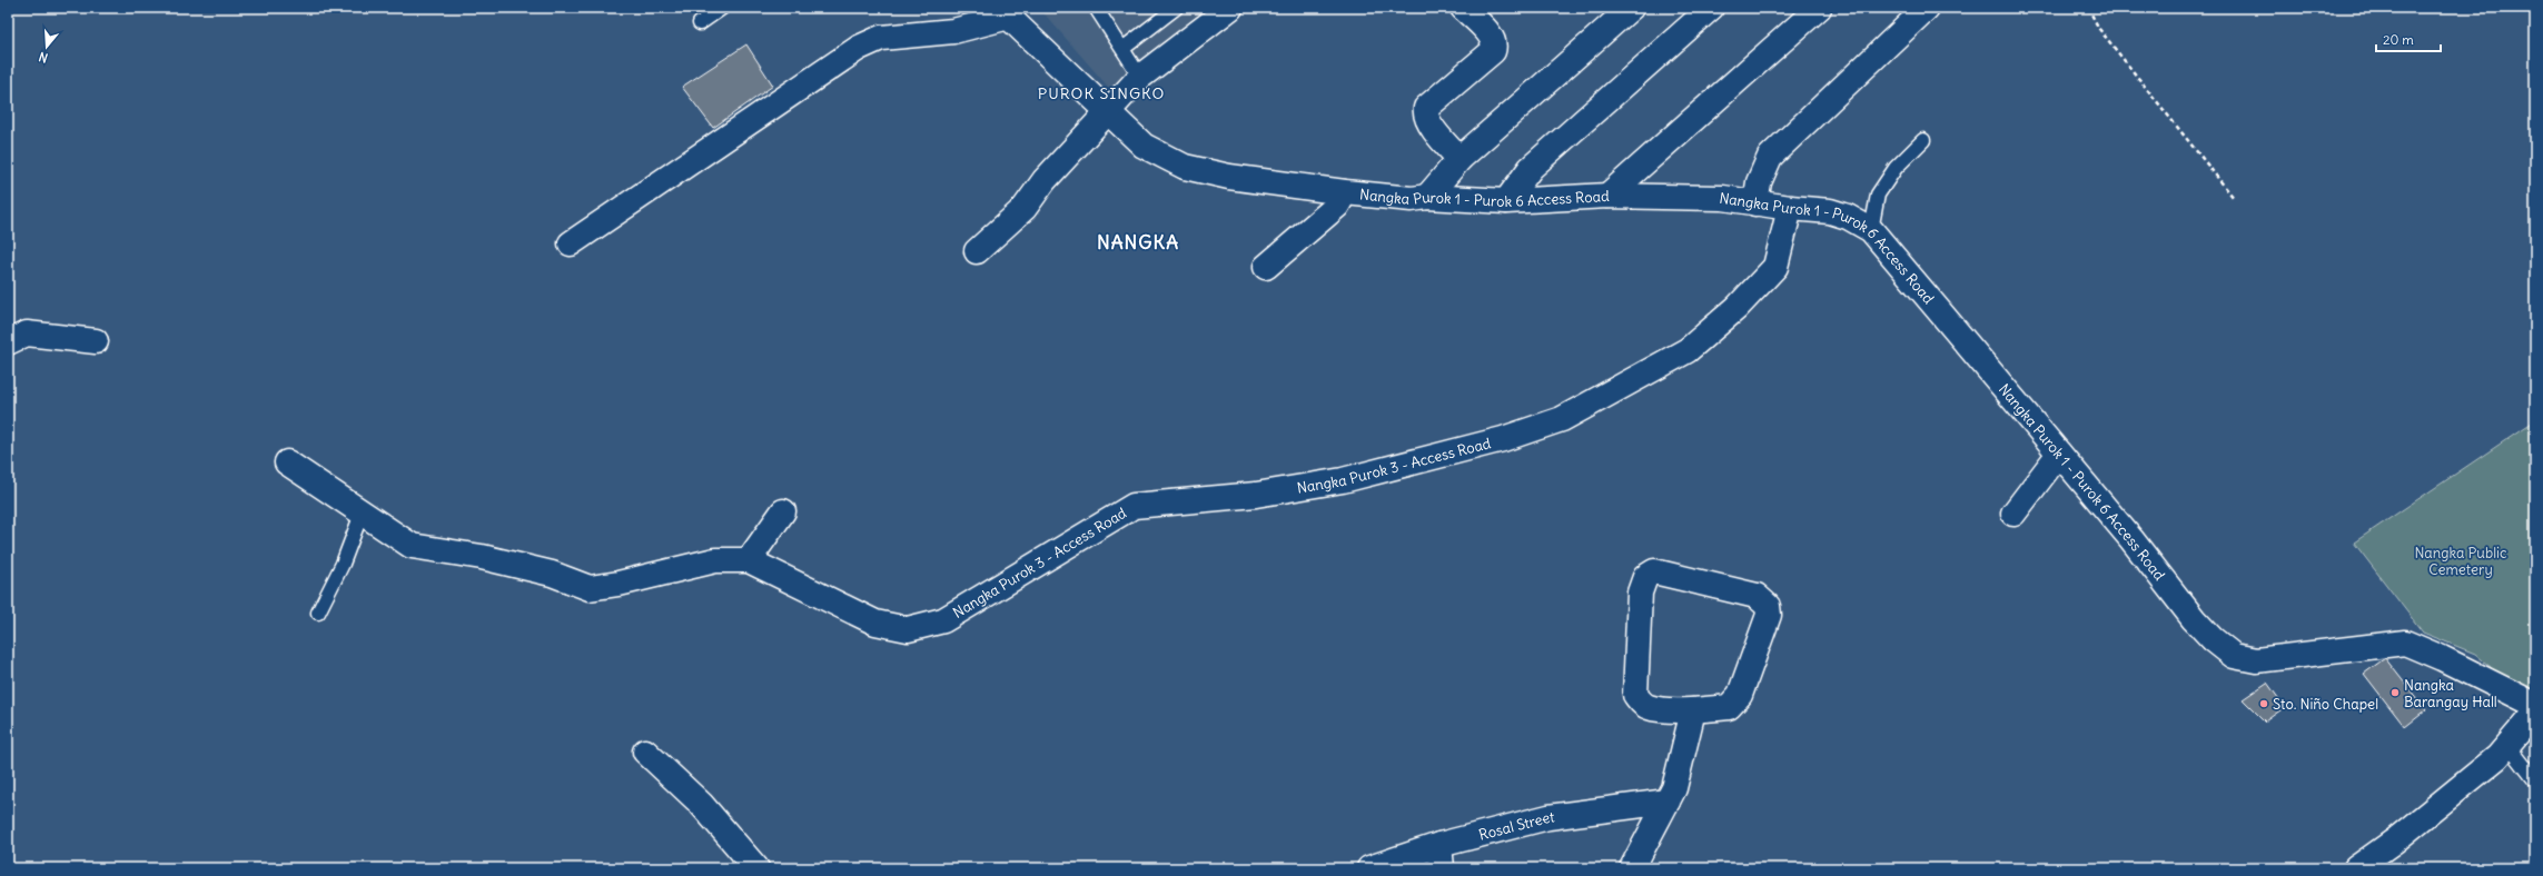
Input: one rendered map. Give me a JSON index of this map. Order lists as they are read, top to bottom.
{
  "streets": {
    "street": ["Nangka Purok 1 - Purok 6 Access Road", "Nangka Purok 3 - Access Road", "Rosal Street"]
  },
  "crossings": [
    ["Nangka Purok 1 - Purok 6 Access Road", "Nangka Purok 3 - Access Road"]
  ],
  "districts": ["PUROK SINGKO", "NANGKA"],
  "parks": ["Nangka Public Cemetery"],
  "places": ["Nangka Barangay Hall", "Sto. Niño Chapel"],
  "scale_bar": "20 m",
  "north": "bottom"
}
